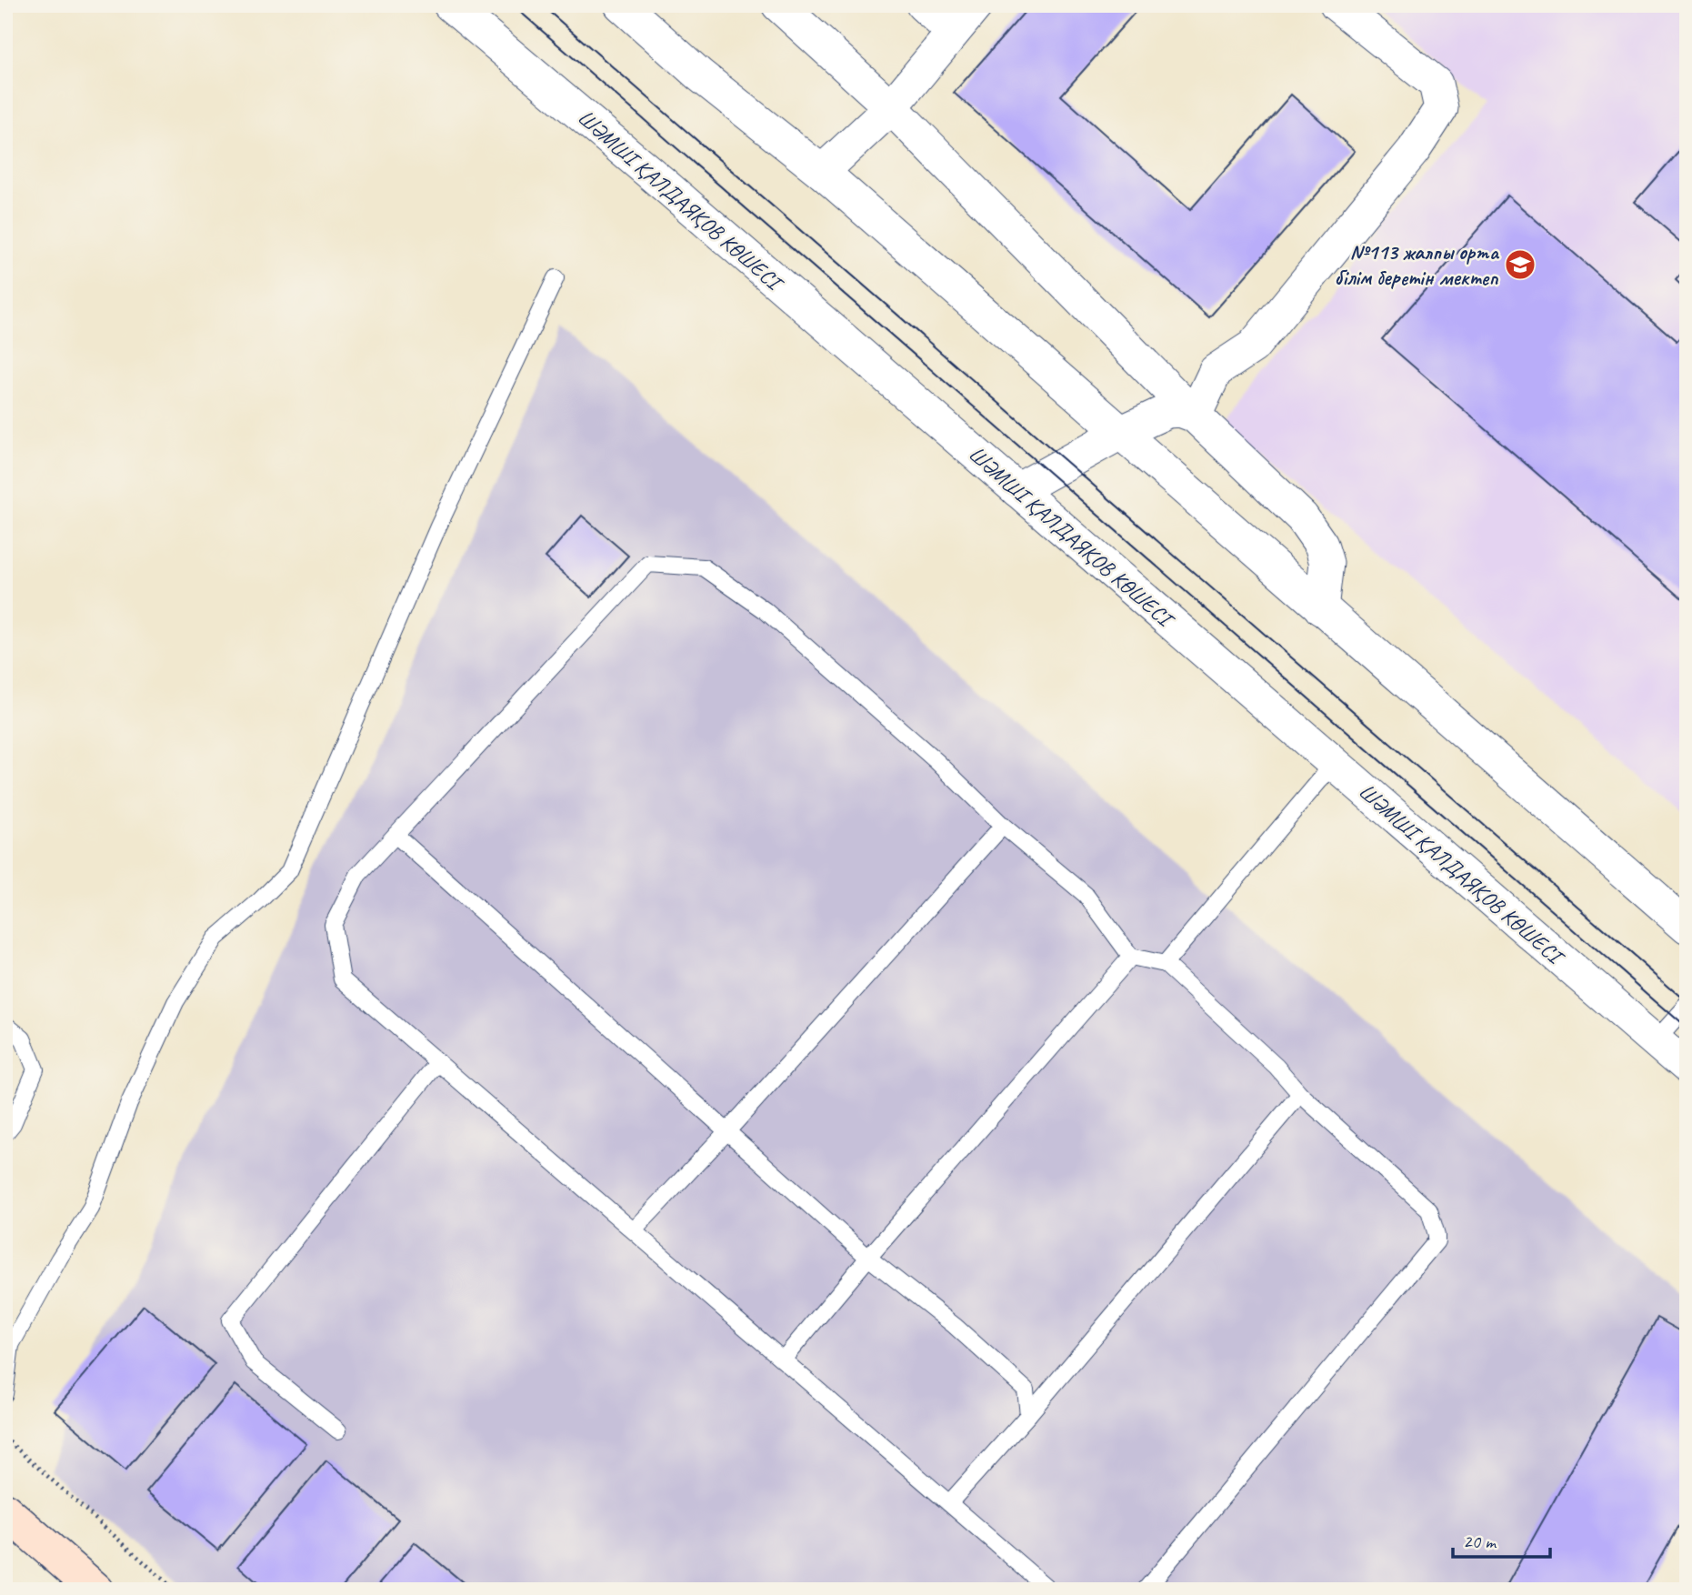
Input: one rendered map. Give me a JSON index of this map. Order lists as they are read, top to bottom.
{
  "streets": {
    "street": ["ШӘМШІ ҚАЛДАЯҚОВ КӨШЕСІ"]
  },
  "places": {
    "school or university": ["№113 жалпы орта білім беретін мектеп"]
  },
  "scale_bar": "20 m"
}
